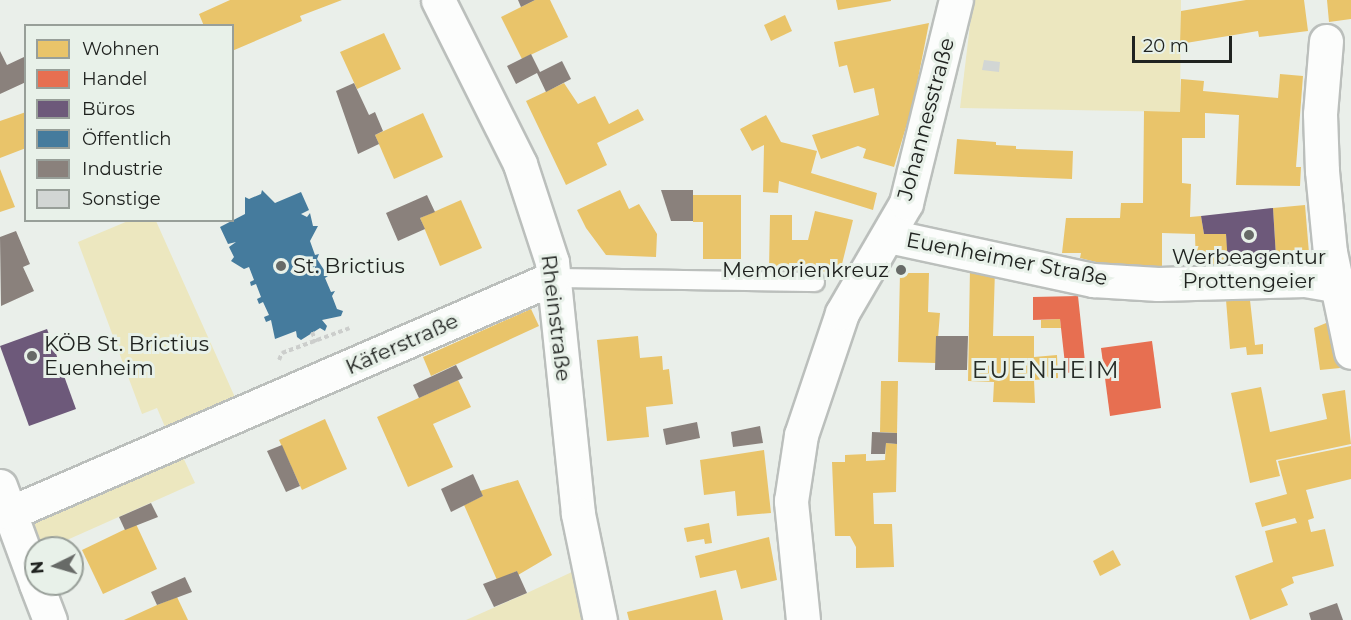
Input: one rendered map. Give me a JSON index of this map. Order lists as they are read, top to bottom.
{
  "streets": {
    "street": [
      "Johannesstraße",
      "Euenheimer Straße",
      "Rheinstraße",
      "Käferstraße"
    ]
  },
  "crossings": [
    ["Johannesstraße", "Euenheimer Straße"],
    ["Rheinstraße", "Käferstraße"]
  ],
  "districts": ["EUENHEIM"],
  "places": [
    "Werbeagentur Prottengeier",
    "St. Brictius",
    "Memorienkreuz",
    "KÖB St. Brictius Euenheim"
  ],
  "legend": [
    "Wohnen",
    "Handel",
    "Büros",
    "Öffentlich",
    "Industrie",
    "Sonstige"
  ],
  "scale_bar": "20 m",
  "north": "left"
}
